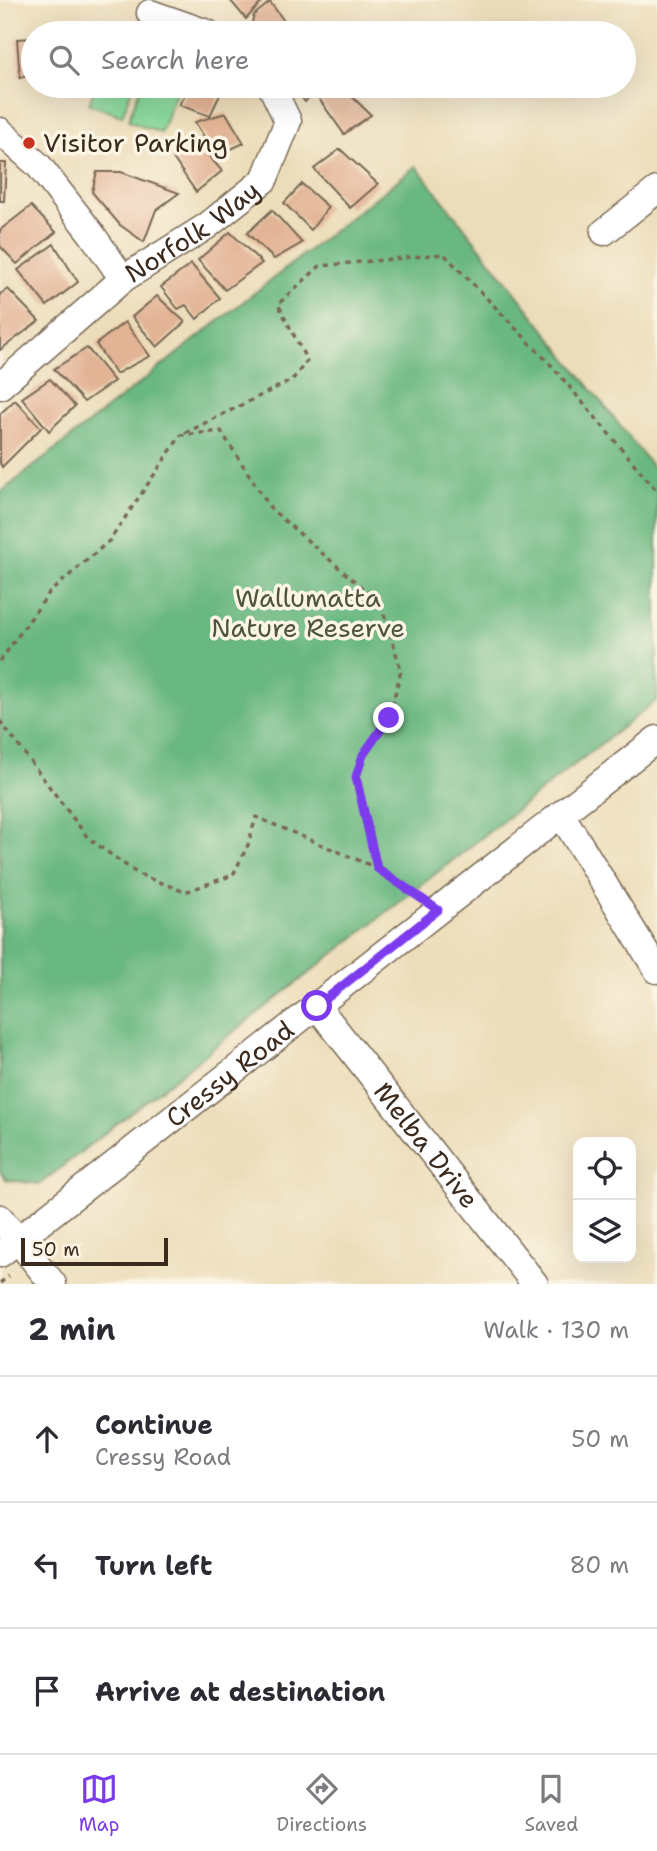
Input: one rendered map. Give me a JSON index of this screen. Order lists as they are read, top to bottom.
{
  "streets": {
    "street": ["Norfolk Way", "Cressy Road", "Melba Drive"]
  },
  "crossings": [
    ["Cressy Road", "Melba Drive"]
  ],
  "parks": ["Wallumatta Nature Reserve"],
  "places": ["Visitor Parking"],
  "scale_bar": "50 m",
  "page": {
    "search": "Search here",
    "scale": "50 m",
    "heading": ["2 min", "Walk · 130 m"],
    "list": [
      ["Continue", "Cressy Road", "50 m"],
      ["Turn left", "80 m"],
      "Arrive at destination"
    ],
    "nav": ["Map", "Directions", "Saved"]
  }
}
